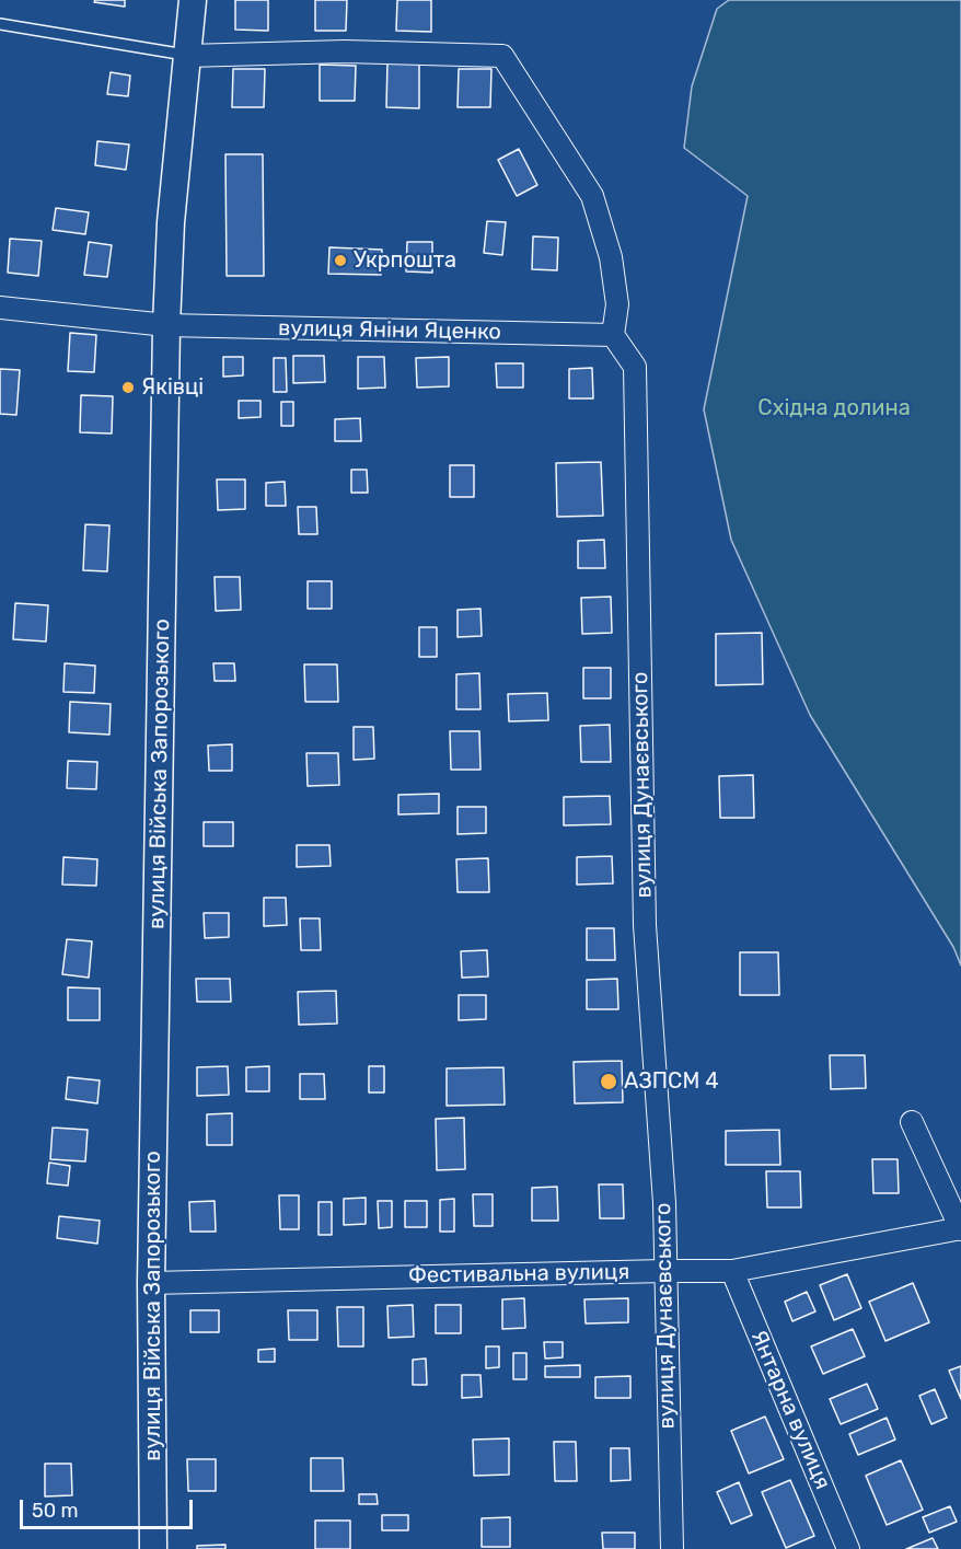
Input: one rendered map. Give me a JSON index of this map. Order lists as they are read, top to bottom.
{
  "streets": {
    "street": [
      "вулиця Яніни Яценко",
      "вулиця Війська Запорозького",
      "вулиця Дунаєвського",
      "Фестивальна вулиця",
      "Янтарна вулиця"
    ]
  },
  "crossings": [
    ["вулиця Яніни Яценко", "вулиця Війська Запорозького"],
    ["вулиця Яніни Яценко", "вулиця Дунаєвського"],
    ["вулиця Війська Запорозького", "Фестивальна вулиця"],
    ["вулиця Дунаєвського", "Фестивальна вулиця"],
    ["Фестивальна вулиця", "Янтарна вулиця"]
  ],
  "parks": ["Східна долина"],
  "places": ["Укрпошта", "Яківці", "АЗПСМ 4"],
  "scale_bar": "50 m"
}
